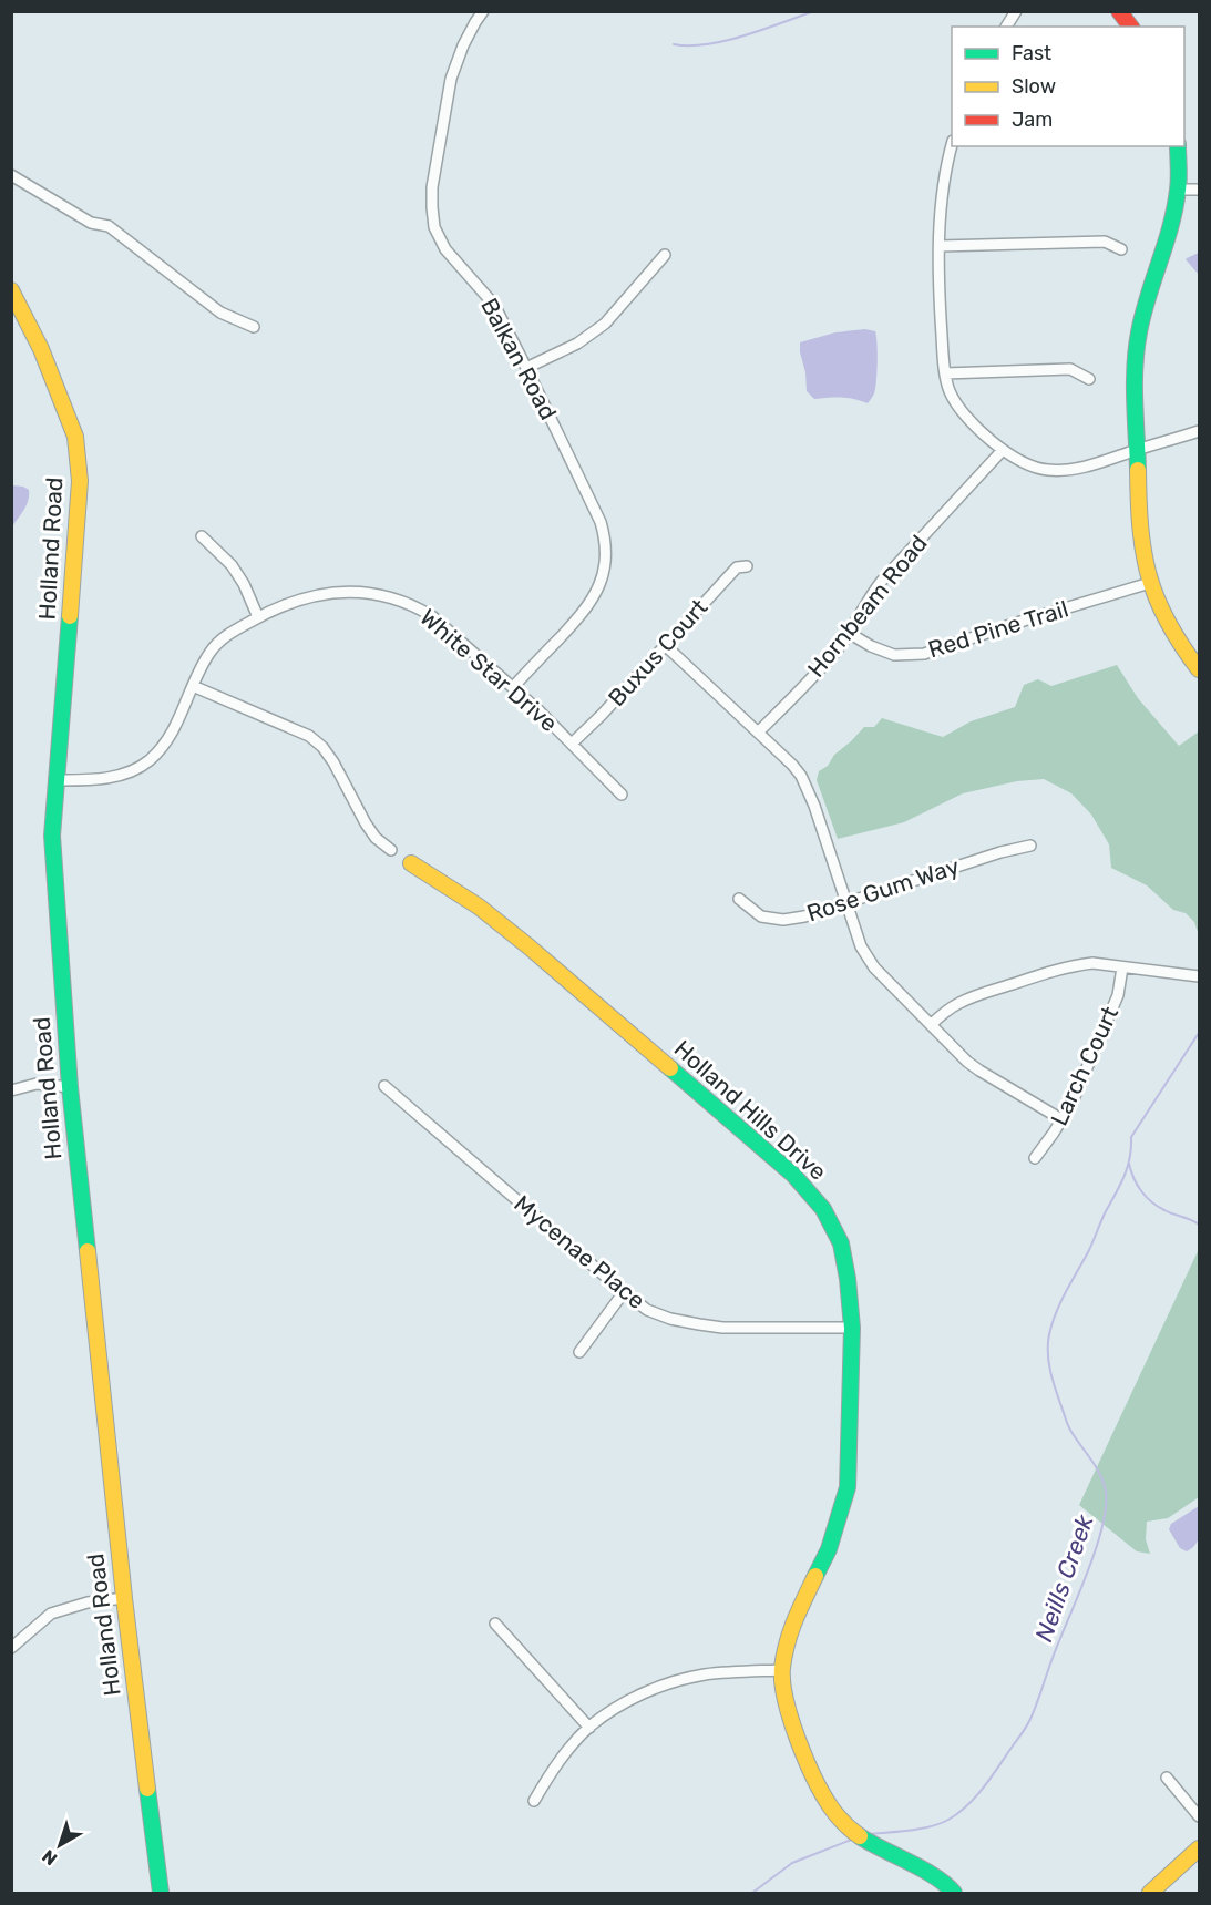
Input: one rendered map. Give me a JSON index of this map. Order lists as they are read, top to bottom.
{
  "streets": {
    "street": [
      "Balkan Road",
      "Holland Road",
      "Hornbeam Road",
      "Red Pine Trail",
      "Buxus Court",
      "White Star Drive",
      "Rose Gum Way",
      "Larch Court",
      "Holland Hills Drive",
      "Mycenae Place"
    ]
  },
  "crossings": [
    ["Balkan Road", "White Star Drive"],
    ["Holland Road", "White Star Drive"],
    ["Hornbeam Road", "Red Pine Trail"],
    ["Buxus Court", "White Star Drive"],
    ["Holland Hills Drive", "Mycenae Place"]
  ],
  "water": ["Neills Creek"],
  "legend": ["Fast", "Slow", "Jam"],
  "north": "bottom left"
}
